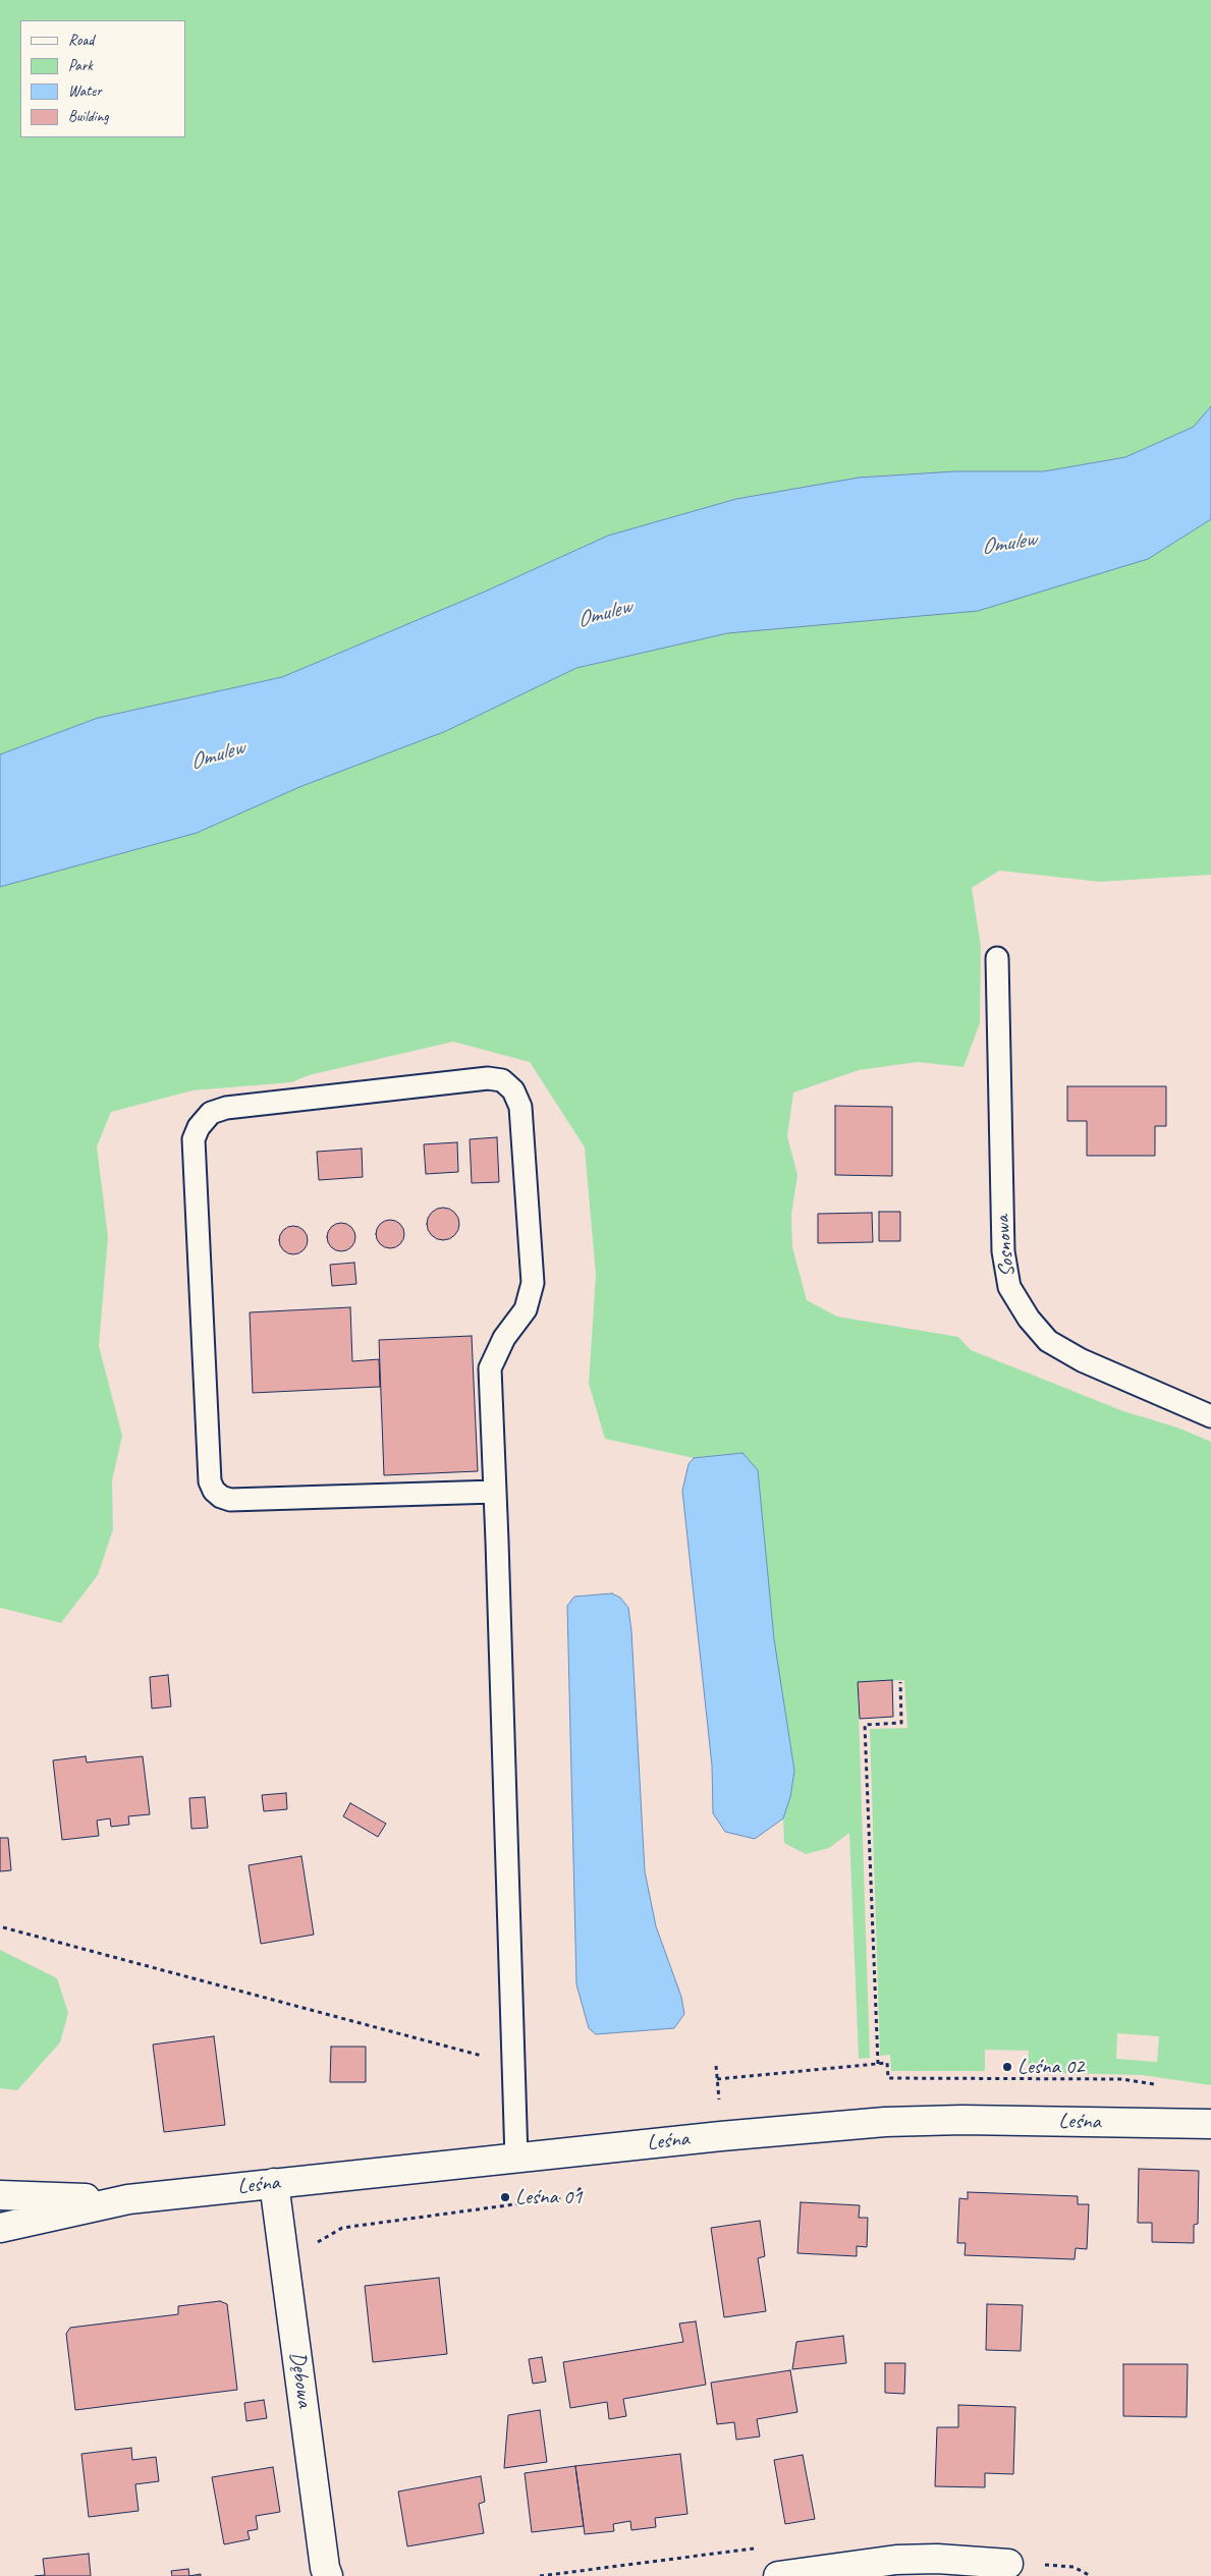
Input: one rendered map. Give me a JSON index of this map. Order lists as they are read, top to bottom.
{
  "streets": {
    "street": ["Leśna", "Dębowa"],
    "lane": ["Sosnowa"]
  },
  "crossings": [
    ["Leśna", "Dębowa"]
  ],
  "water": ["Omulew"],
  "places": ["Leśna 02", "Leśna 01"],
  "legend": [
    "Road",
    "Park",
    "Water",
    "Building"
  ]
}
